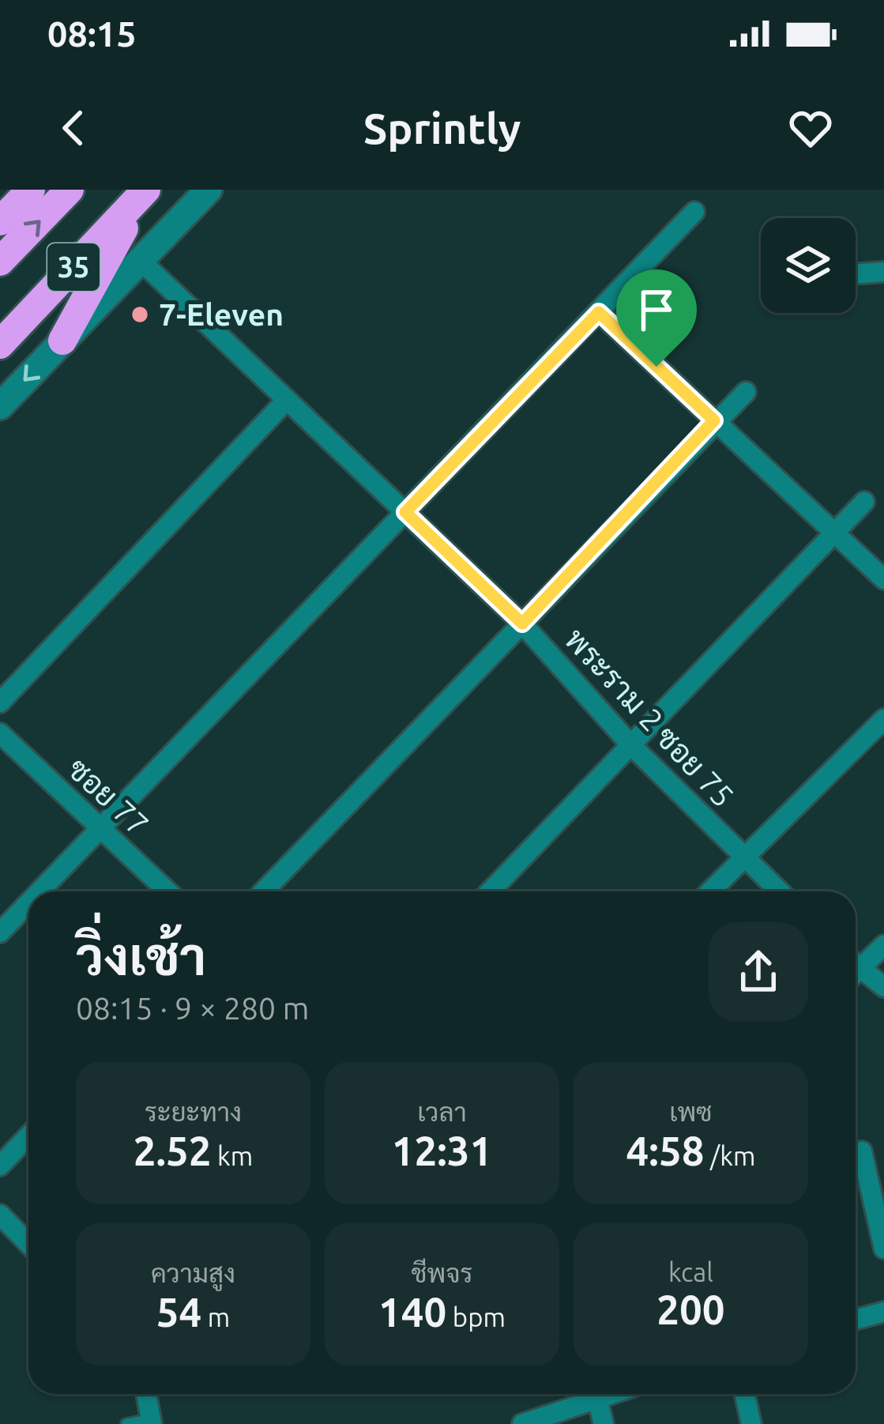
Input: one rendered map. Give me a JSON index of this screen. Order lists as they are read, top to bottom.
{
  "streets": {
    "highway": ["35"],
    "street": ["พระราม 2 ซอย 75", "ซอย 77"]
  },
  "crossings": [
    ["35", "พระราม 2 ซอย 75"]
  ],
  "places": ["7-Eleven"],
  "page": {
    "status": "08:15",
    "header": "Sprintly",
    "heading": ["วิ่งเช้า", "08:15 · 9 × 280 m"],
    "stats": [
      ["ระยะทาง", "2.52 km"],
      ["เวลา", "12:31"],
      ["เพซ", "4:58 /km"],
      ["ความสูง", "54 m"],
      ["ชีพจร", "140 bpm"],
      ["kcal", "200"]
    ]
  }
}
